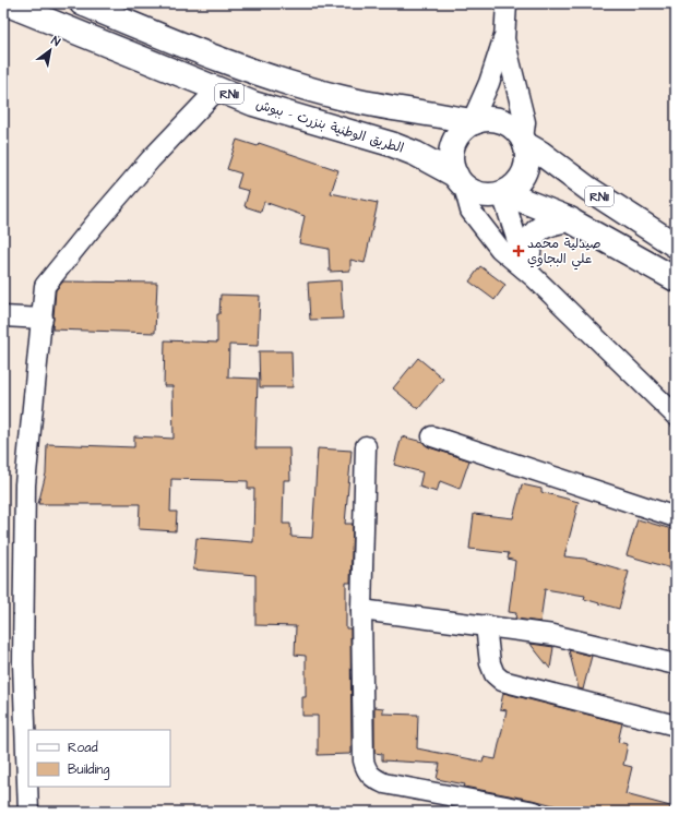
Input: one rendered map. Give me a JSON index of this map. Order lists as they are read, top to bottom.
{
  "streets": {
    "main road": ["RN11", "الطريق الوطنية بنزرت - ببوش"]
  },
  "crossings": [
    ["RN11", "الطريق الوطنية بنزرت - ببوش"]
  ],
  "places": {
    "health": ["صيدلية محمد علي البجاوي"]
  },
  "legend": ["Road", "Building"],
  "north": "top right"
}
